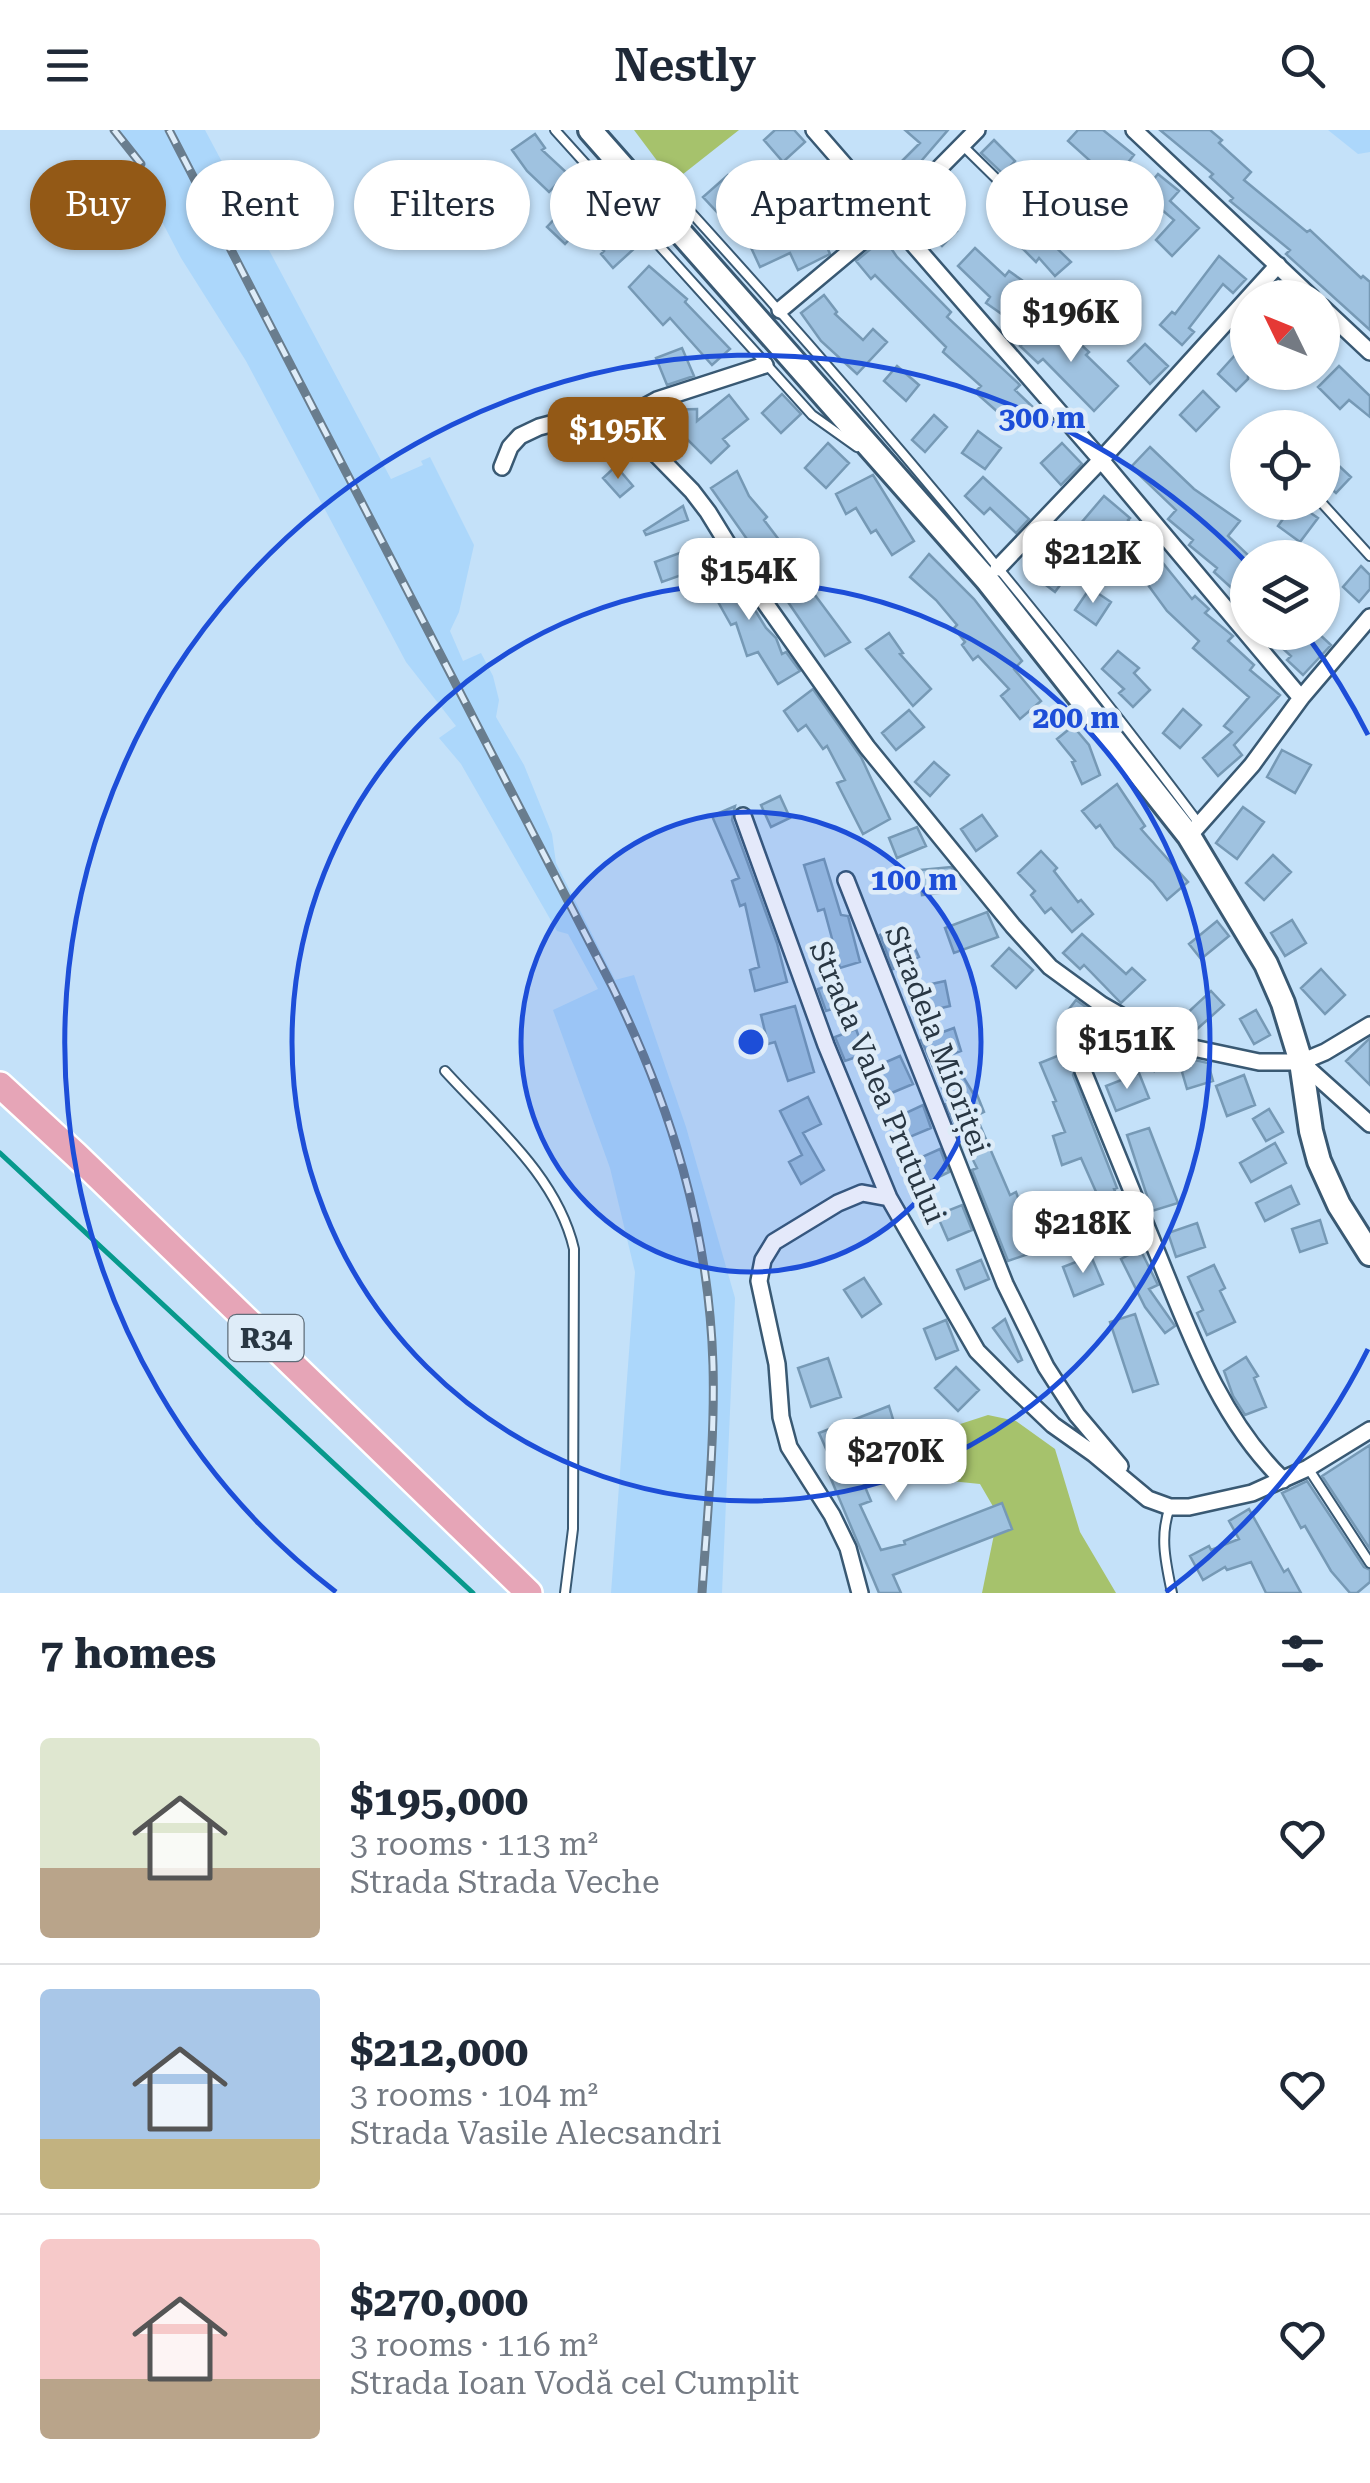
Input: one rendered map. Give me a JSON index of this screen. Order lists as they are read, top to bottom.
{
  "streets": {
    "main road": ["R34"],
    "street": ["Stradela Mioriței", "Strada Valea Prutului"]
  },
  "crossings": [
    ["Stradela Mioriței", "Strada Valea Prutului"]
  ],
  "north": "top left",
  "page": {
    "header": "Nestly",
    "chip": [
      "Buy",
      "Rent",
      "Filters",
      "New",
      "Apartment",
      "House"
    ],
    "price": [
      "$196K",
      "$195K",
      "$212K",
      "$154K",
      "$151K",
      "$218K",
      "$270K"
    ],
    "heading": "7 homes",
    "list": [
      {
        "name": "$195,000",
        "note": "3 rooms · 113 m² · Strada Strada Veche"
      },
      {
        "name": "$212,000",
        "note": "3 rooms · 104 m² · Strada Vasile Alecsandri"
      },
      {
        "name": "$270,000",
        "note": "3 rooms · 116 m² · Strada Ioan Vodă cel Cumplit"
      }
    ]
  },
  "rings": ["300 m", "200 m", "100 m"]
}
